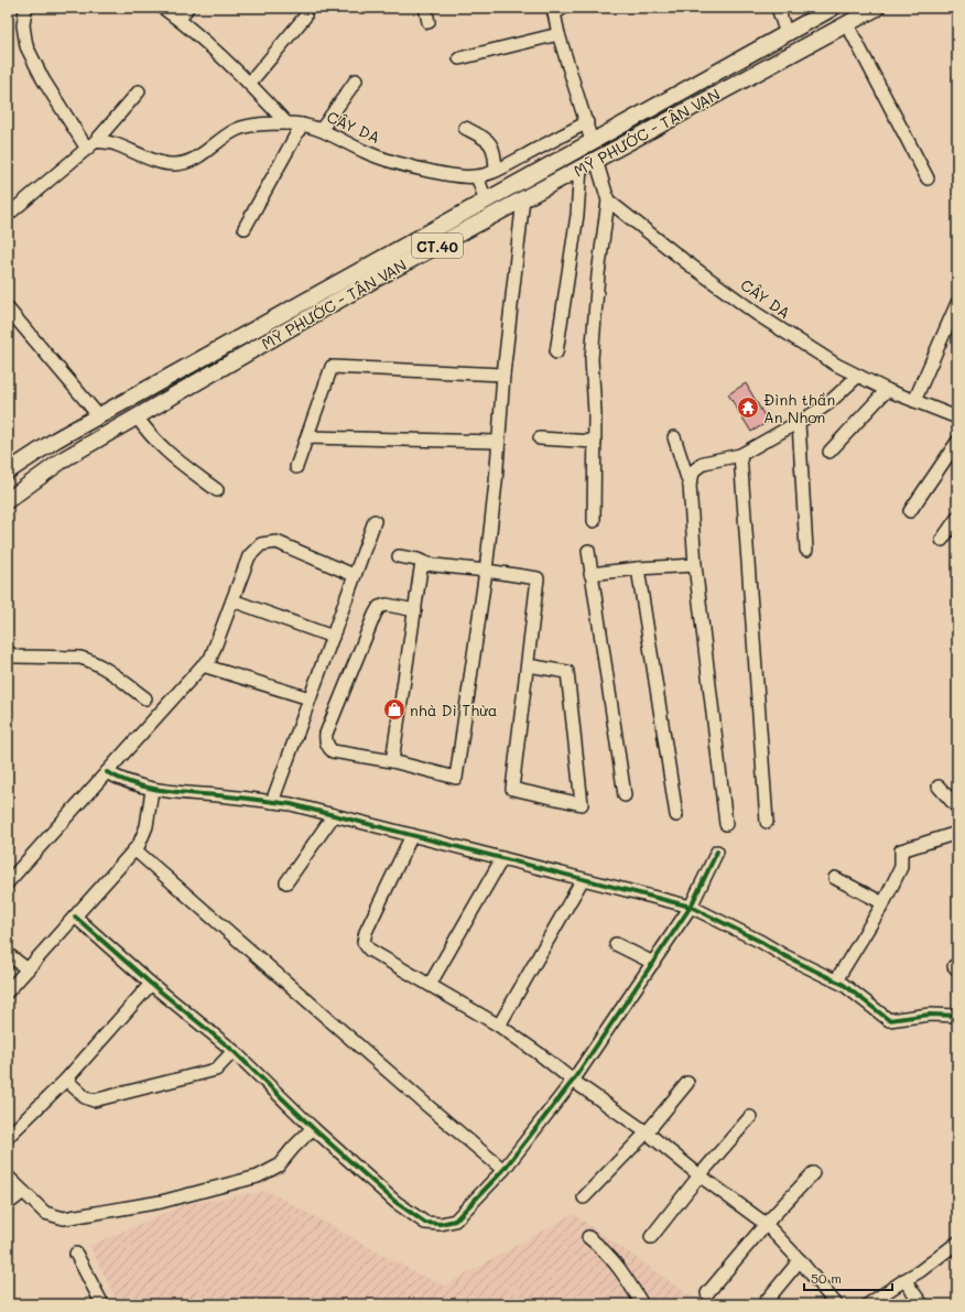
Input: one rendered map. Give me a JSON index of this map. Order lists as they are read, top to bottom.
{
  "streets": {
    "main road": ["MỸ PHƯỚC - TÂN VẠN", "CT.40"],
    "street": ["CÂY DA"]
  },
  "places": {
    "temple": ["Đình thần An Nhơn"],
    "shop": ["nhà Dì Thừa"]
  },
  "scale_bar": "50 m"
}
